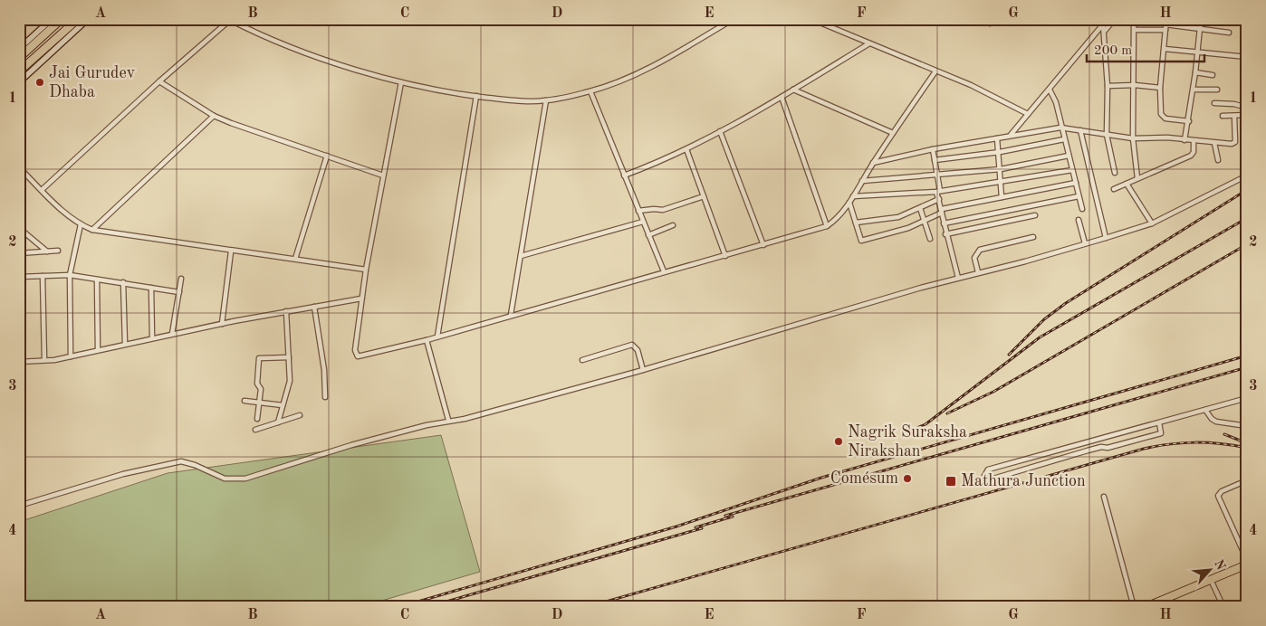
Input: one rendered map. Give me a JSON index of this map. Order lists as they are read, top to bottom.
{
  "places": {
    "other": ["Jai Gurudev Dhaba", "Nagrik Suraksha Nirakshan", "Comésum"],
    "transit": ["Mathura Junction"]
  },
  "scale_bar": "200 m",
  "north": "top right",
  "grid": {
    "columns": [
      "A",
      "B",
      "C",
      "D",
      "E",
      "F",
      "G",
      "H"
    ],
    "rows": [
      "1",
      "2",
      "3",
      "4"
    ]
  }
}
